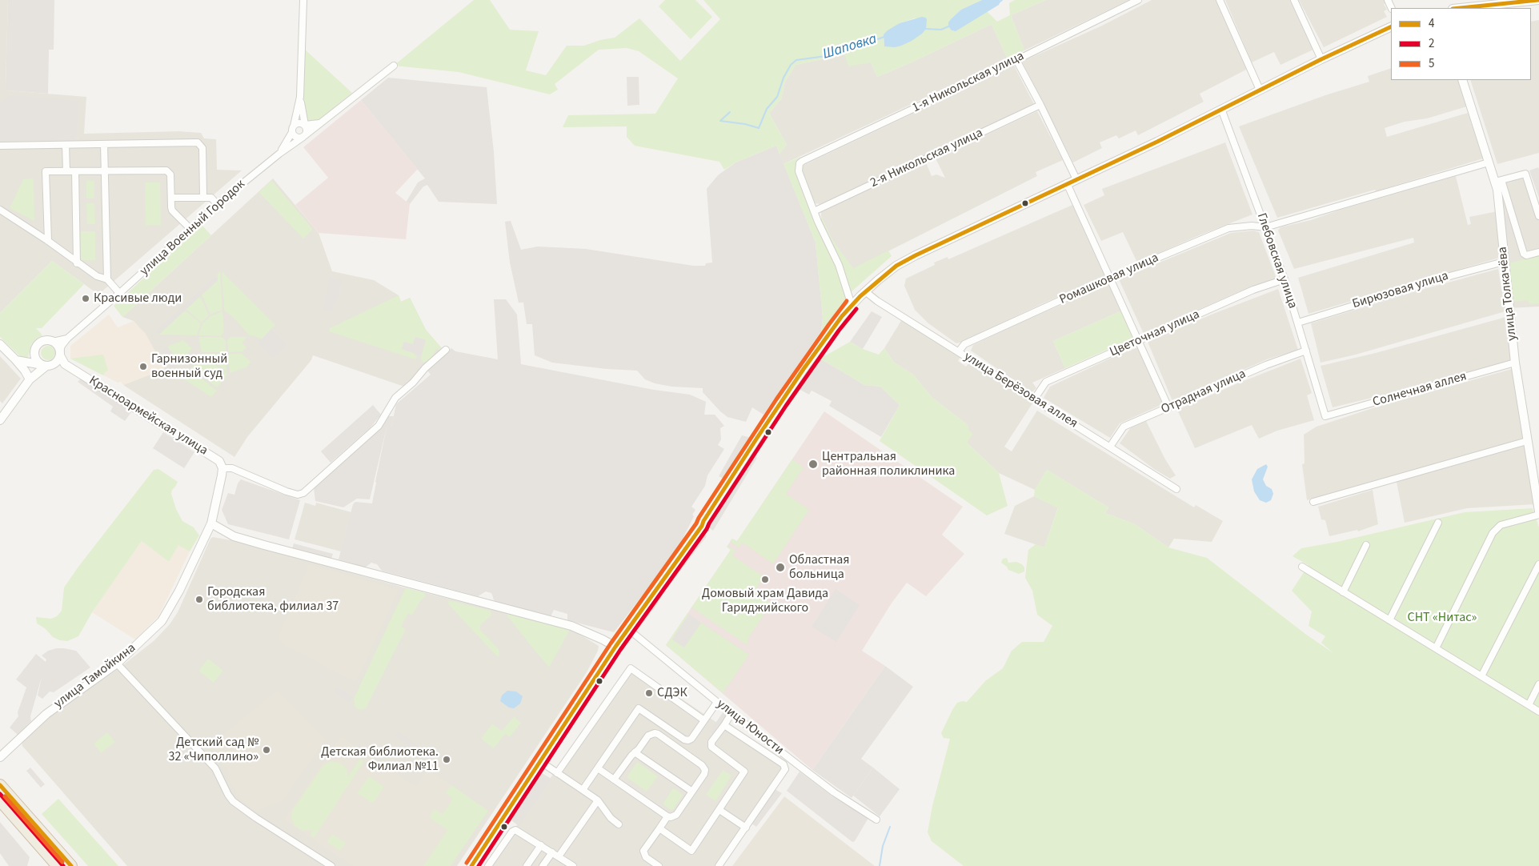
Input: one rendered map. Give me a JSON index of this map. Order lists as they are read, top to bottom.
{
  "streets": {
    "street": [
      "1-я Никольская улица",
      "2-я Никольская улица",
      "улица Военный Городок",
      "Глебовская улица",
      "Ромашковая улица",
      "Бирюзовая улица",
      "улица Толкачёва",
      "Цветочная улица",
      "Солнечная аллея",
      "улица Берёзовая аллея",
      "Отрадная улица",
      "Красноармейская улица",
      "улица Тамойкина",
      "улица Юности"
    ]
  },
  "crossings": [
    ["1-я Никольская улица", "2-я Никольская улица"],
    ["Глебовская улица", "Ромашковая улица"],
    ["Глебовская улица", "Бирюзовая улица"],
    ["Глебовская улица", "Цветочная улица"],
    ["Глебовская улица", "Солнечная аллея"],
    ["Глебовская улица", "Отрадная улица"],
    ["Ромашковая улица", "улица Толкачёва"],
    ["Ромашковая улица", "улица Берёзовая аллея"],
    ["Бирюзовая улица", "улица Толкачёва"],
    ["улица Толкачёва", "Солнечная аллея"],
    ["Цветочная улица", "улица Берёзовая аллея"],
    ["улица Берёзовая аллея", "Отрадная улица"],
    ["Красноармейская улица", "улица Тамойкина"]
  ],
  "water": ["Шаповка"],
  "parks": ["СНТ «Нитас»"],
  "places": [
    "Красивые люди",
    "Гарнизонный военный суд",
    "Центральная районная поликлиника",
    "Областная больница",
    "Домовый храм Давида Гариджийского",
    "Городская библиотека, филиал 37",
    "СДЭК",
    "Детский сад № 32 «Чиполлино»",
    "Детская библиотека. Филиал №11"
  ],
  "lines": ["transit line 4", "transit line 5", "transit line 2"],
  "legend": ["4", "2", "5"]
}
